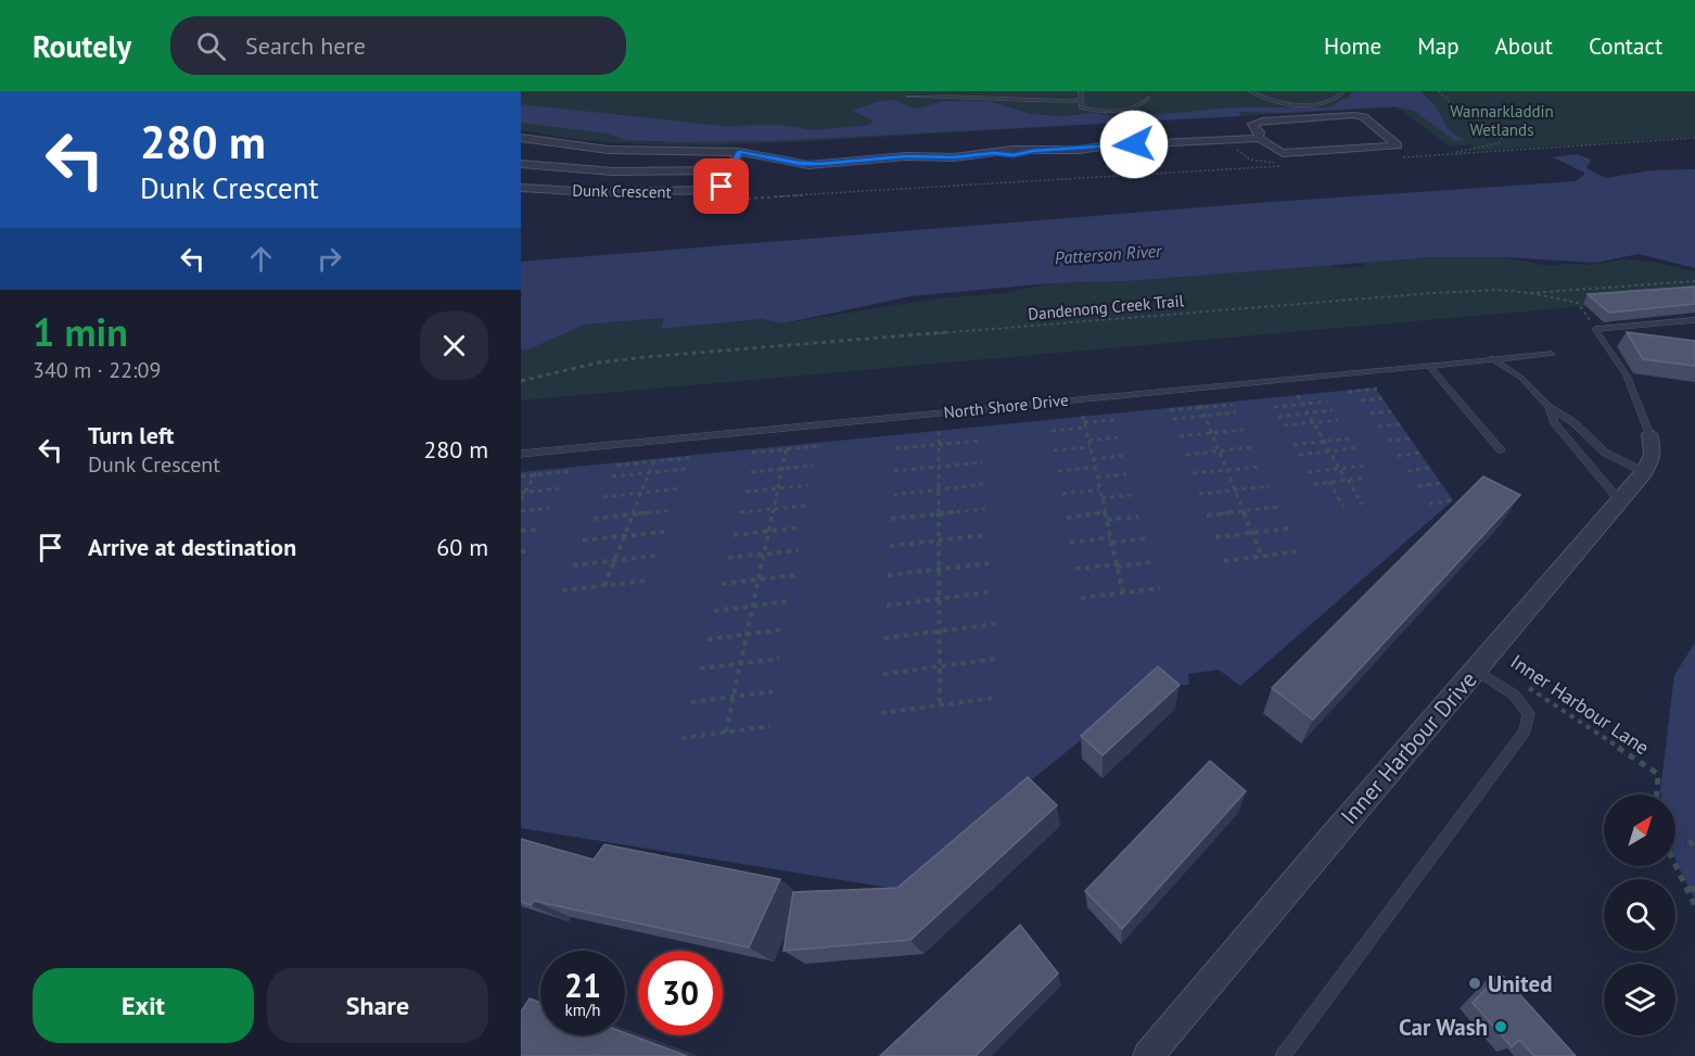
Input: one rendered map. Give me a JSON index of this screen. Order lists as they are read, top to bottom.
{
  "streets": {
    "street": ["Dunk Crescent", "Inner Harbour Drive"],
    "lane": ["North Shore Drive"],
    "path": ["Dandenong Creek Trail", "Inner Harbour Lane"]
  },
  "water": ["Patterson River"],
  "parks": ["Wannarkladdin Wetlands"],
  "places": ["United", "Car Wash"],
  "north": "top right",
  "page": {
    "header": "Routely",
    "search": "Search here",
    "nav": [
      "Home",
      "Map",
      "About",
      "Contact"
    ],
    "turn": ["280 m", "Dunk Crescent"],
    "heading": ["1 min", "340 m · 22:09"],
    "list": [
      {
        "name": "Turn left",
        "note": "Dunk Crescent",
        "value": "280 m"
      },
      {
        "name": "Arrive at destination",
        "value": "60 m"
      }
    ],
    "speed": "21 km/h",
    "limit": "30",
    "buttons": ["Exit", "Share"]
  }
}
